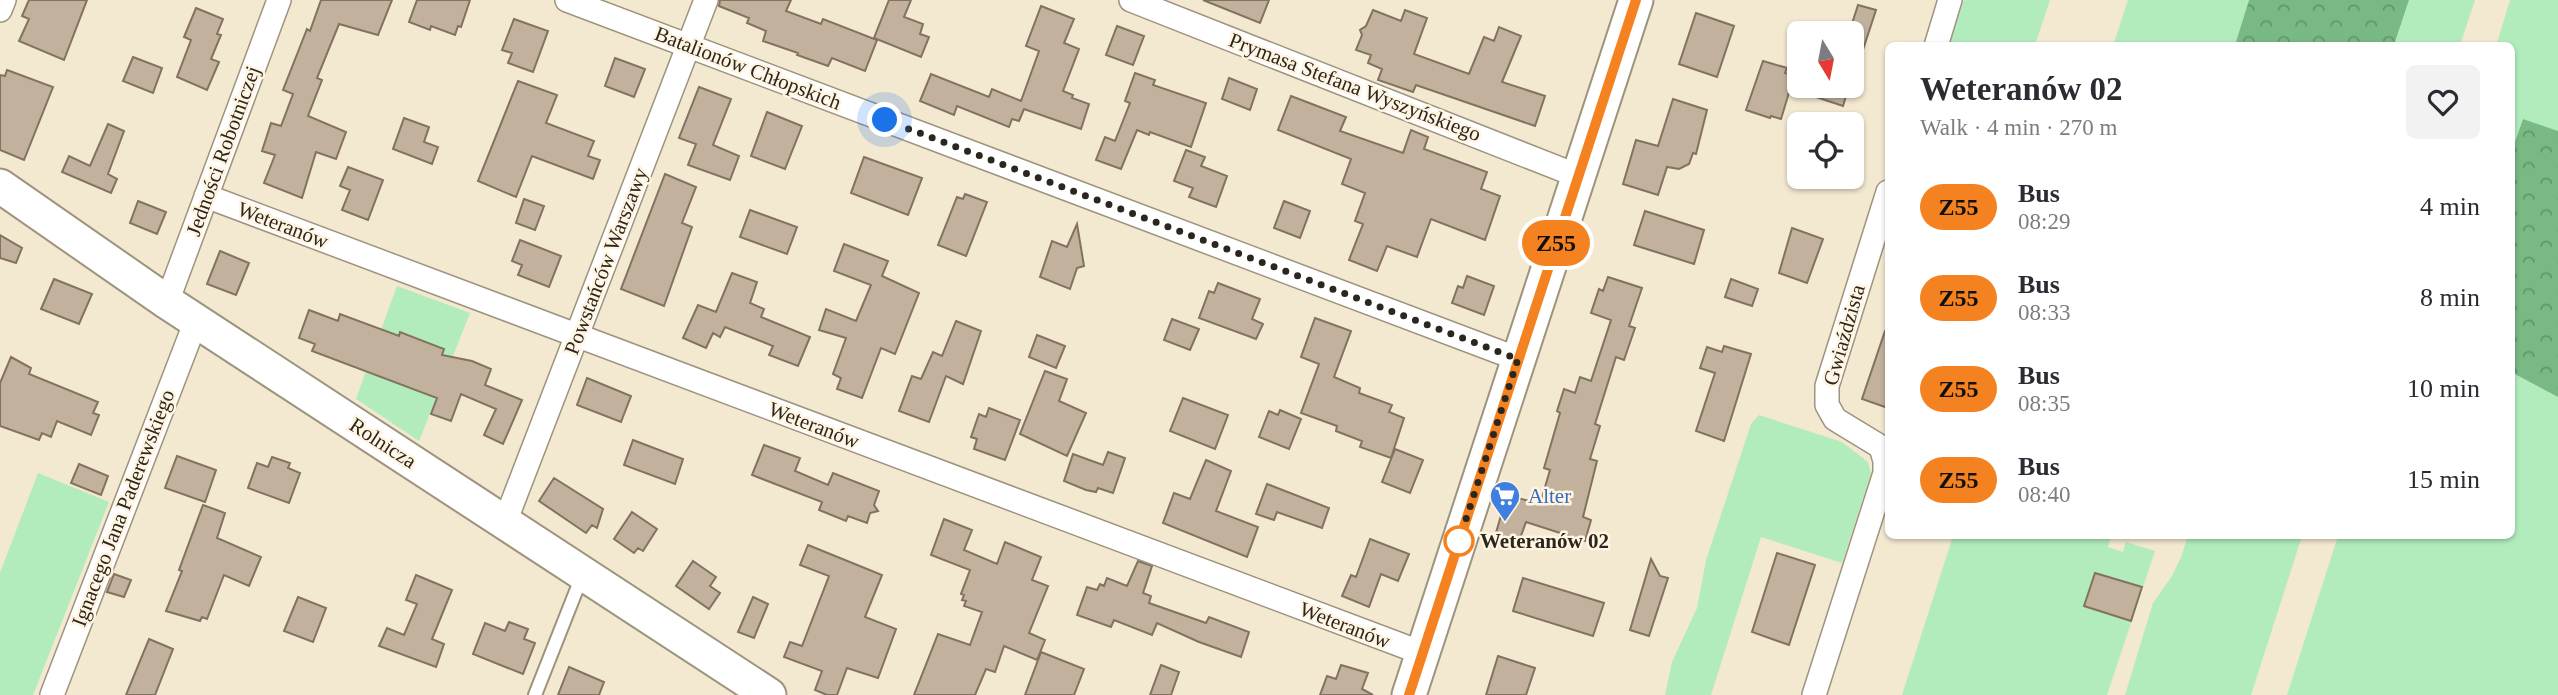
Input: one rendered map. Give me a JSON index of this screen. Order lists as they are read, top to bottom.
{
  "streets": {
    "street": [
      "Batalionów Chłopskich",
      "Prymasa Stefana Wyszyńskiego",
      "Jedności Robotniczej",
      "Weteranów",
      "Powstańców Warszawy",
      "Gwiaździsta",
      "Rolnicza",
      "Ignacego Jana Paderewskiego"
    ]
  },
  "crossings": [
    ["Batalionów Chłopskich", "Powstańców Warszawy"],
    ["Jedności Robotniczej", "Weteranów"],
    ["Jedności Robotniczej", "Rolnicza"],
    ["Weteranów", "Powstańców Warszawy"],
    ["Powstańców Warszawy", "Rolnicza"],
    ["Rolnicza", "Ignacego Jana Paderewskiego"]
  ],
  "places": {
    "supermarket": ["Alter"],
    "other": ["Weteranów 02"]
  },
  "lines": ["bus line Z55"],
  "north": "bottom",
  "page": {
    "on_map": "Z55",
    "heading": ["Weteranów 02", "Walk · 4 min · 270 m"],
    "list": [
      {
        "mark": "Z55",
        "name": "Bus",
        "note": "08:29",
        "value": "4 min"
      },
      {
        "mark": "Z55",
        "name": "Bus",
        "note": "08:33",
        "value": "8 min"
      },
      {
        "mark": "Z55",
        "name": "Bus",
        "note": "08:35",
        "value": "10 min"
      },
      {
        "mark": "Z55",
        "name": "Bus",
        "note": "08:40",
        "value": "15 min"
      }
    ]
  }
}
